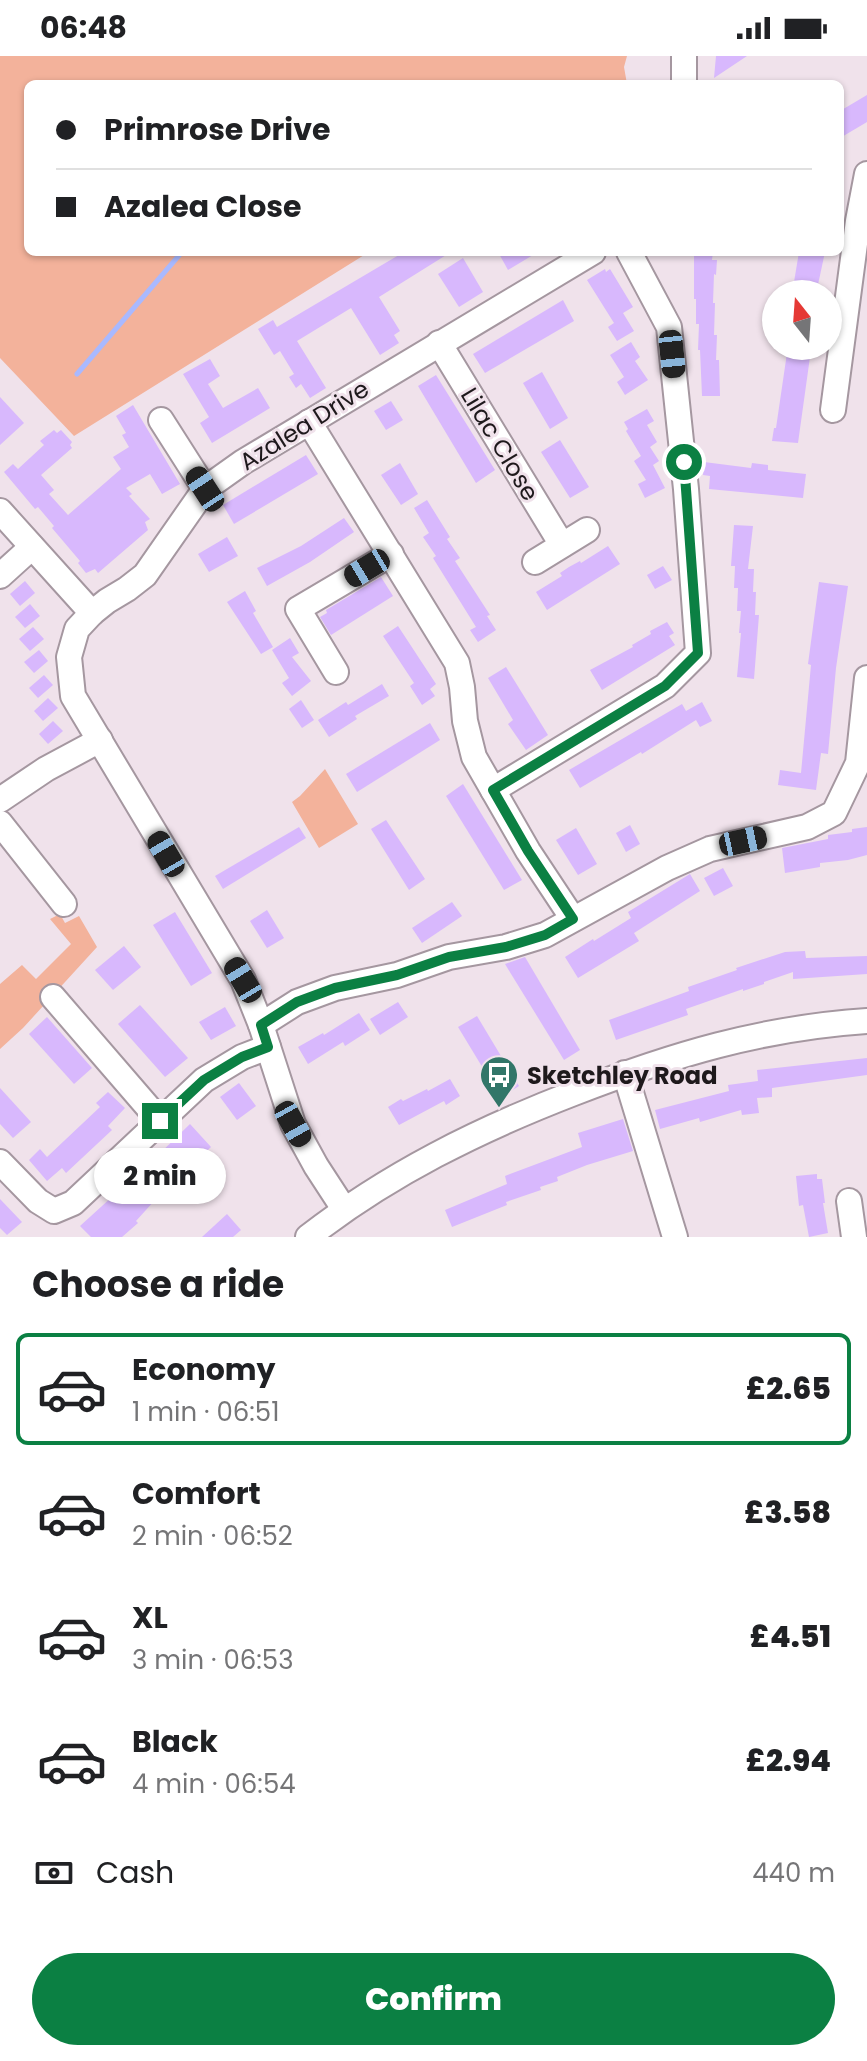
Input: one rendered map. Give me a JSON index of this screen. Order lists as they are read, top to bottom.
{
  "streets": {
    "street": ["Azalea Drive", "Lilac Close"]
  },
  "crossings": [
    ["Azalea Drive", "Lilac Close"]
  ],
  "places": {
    "bus stop": ["Sketchley Road"]
  },
  "north": "top",
  "page": {
    "status": "06:48",
    "banner": ["Primrose Drive", "Azalea Close"],
    "bubble": "2 min",
    "heading": "Choose a ride",
    "list": [
      {
        "name": "Economy",
        "note": "1 min · 06:51",
        "value": "£2.65"
      },
      {
        "name": "Comfort",
        "note": "2 min · 06:52",
        "value": "£3.58"
      },
      {
        "name": "XL",
        "note": "3 min · 06:53",
        "value": "£4.51"
      },
      {
        "name": "Black",
        "note": "4 min · 06:54",
        "value": "£2.94"
      }
    ],
    "pay": ["Cash", "440 m"],
    "buttons": "Confirm"
  }
}
